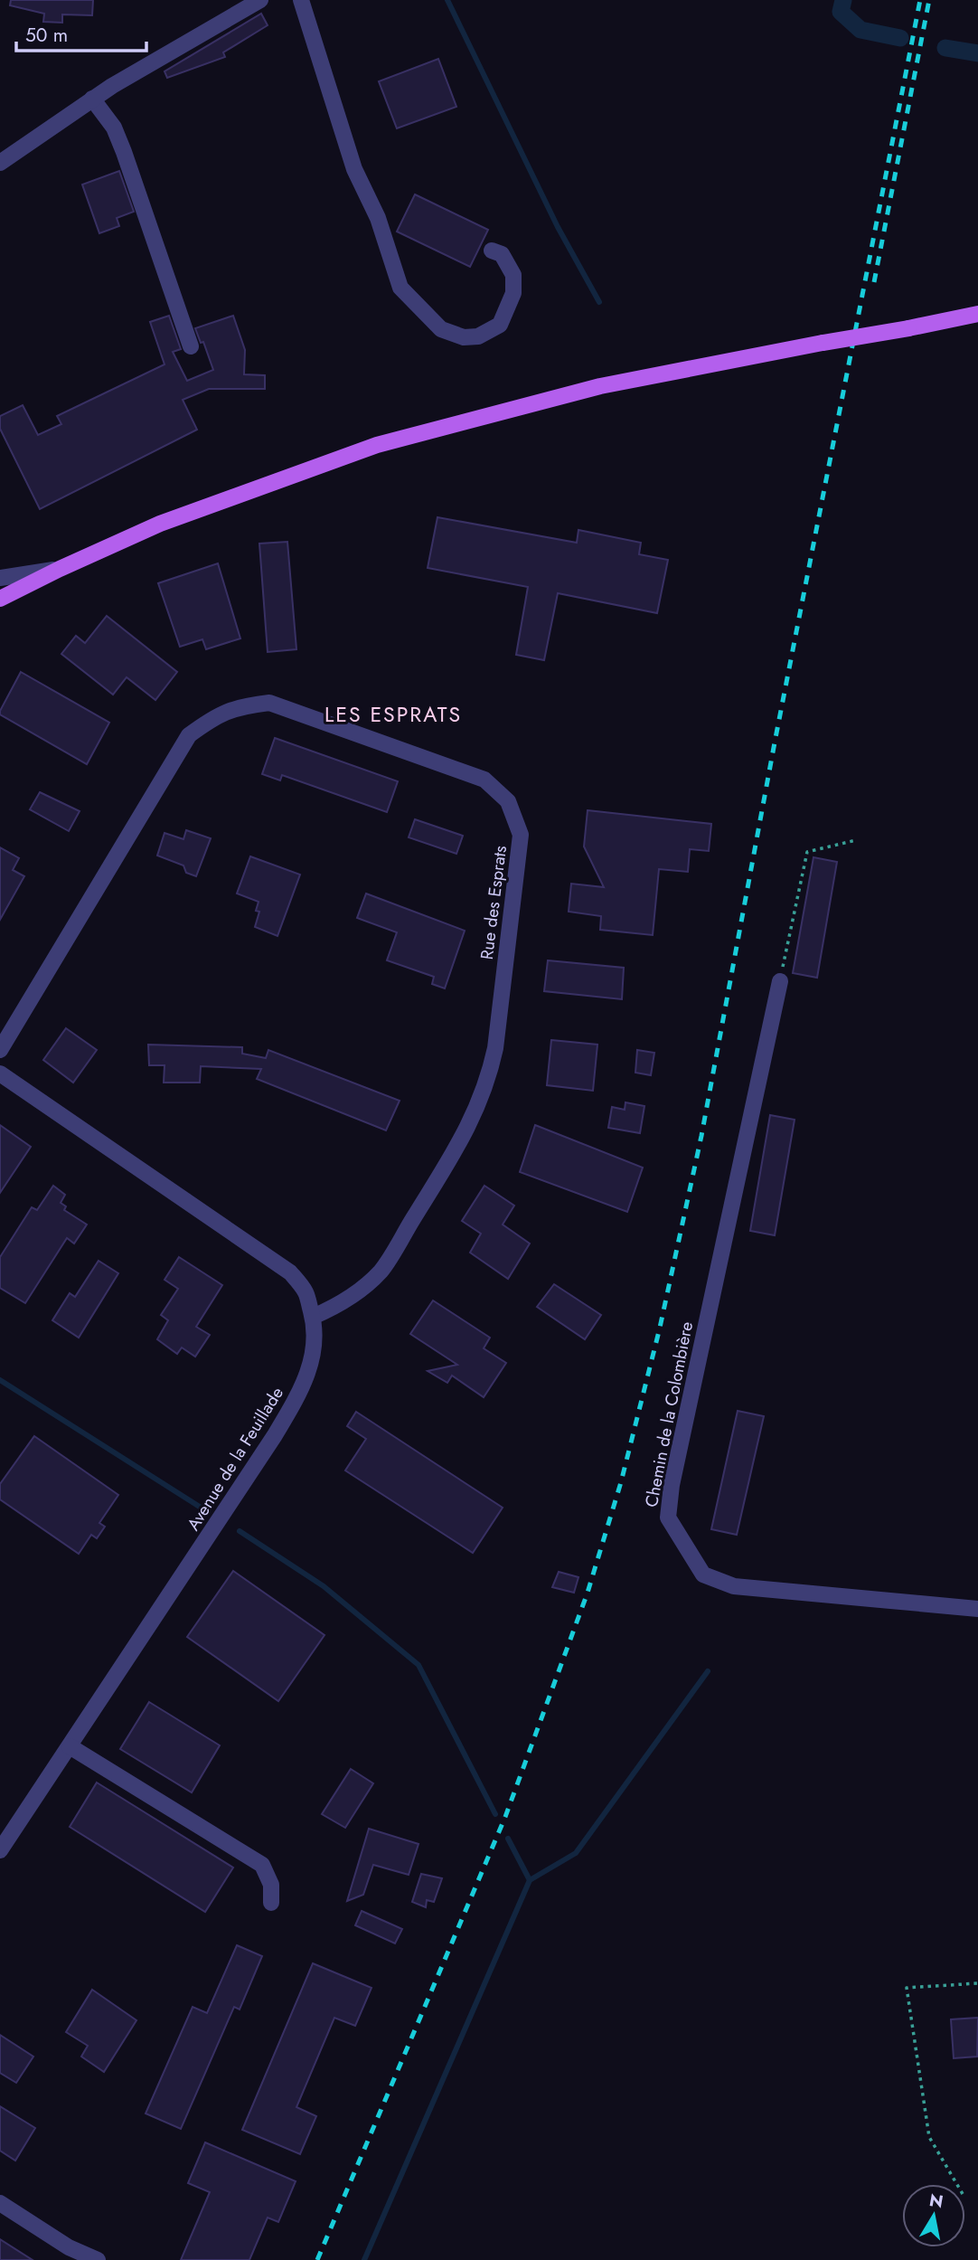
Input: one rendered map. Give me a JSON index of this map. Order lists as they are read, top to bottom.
{
  "streets": {
    "street": ["Rue des Esprats", "Chemin de la Colombière", "Avenue de la Feuillade"]
  },
  "crossings": [
    ["Rue des Esprats", "Avenue de la Feuillade"]
  ],
  "districts": ["LES ESPRATS"],
  "scale_bar": "50 m",
  "north": "top"
}
